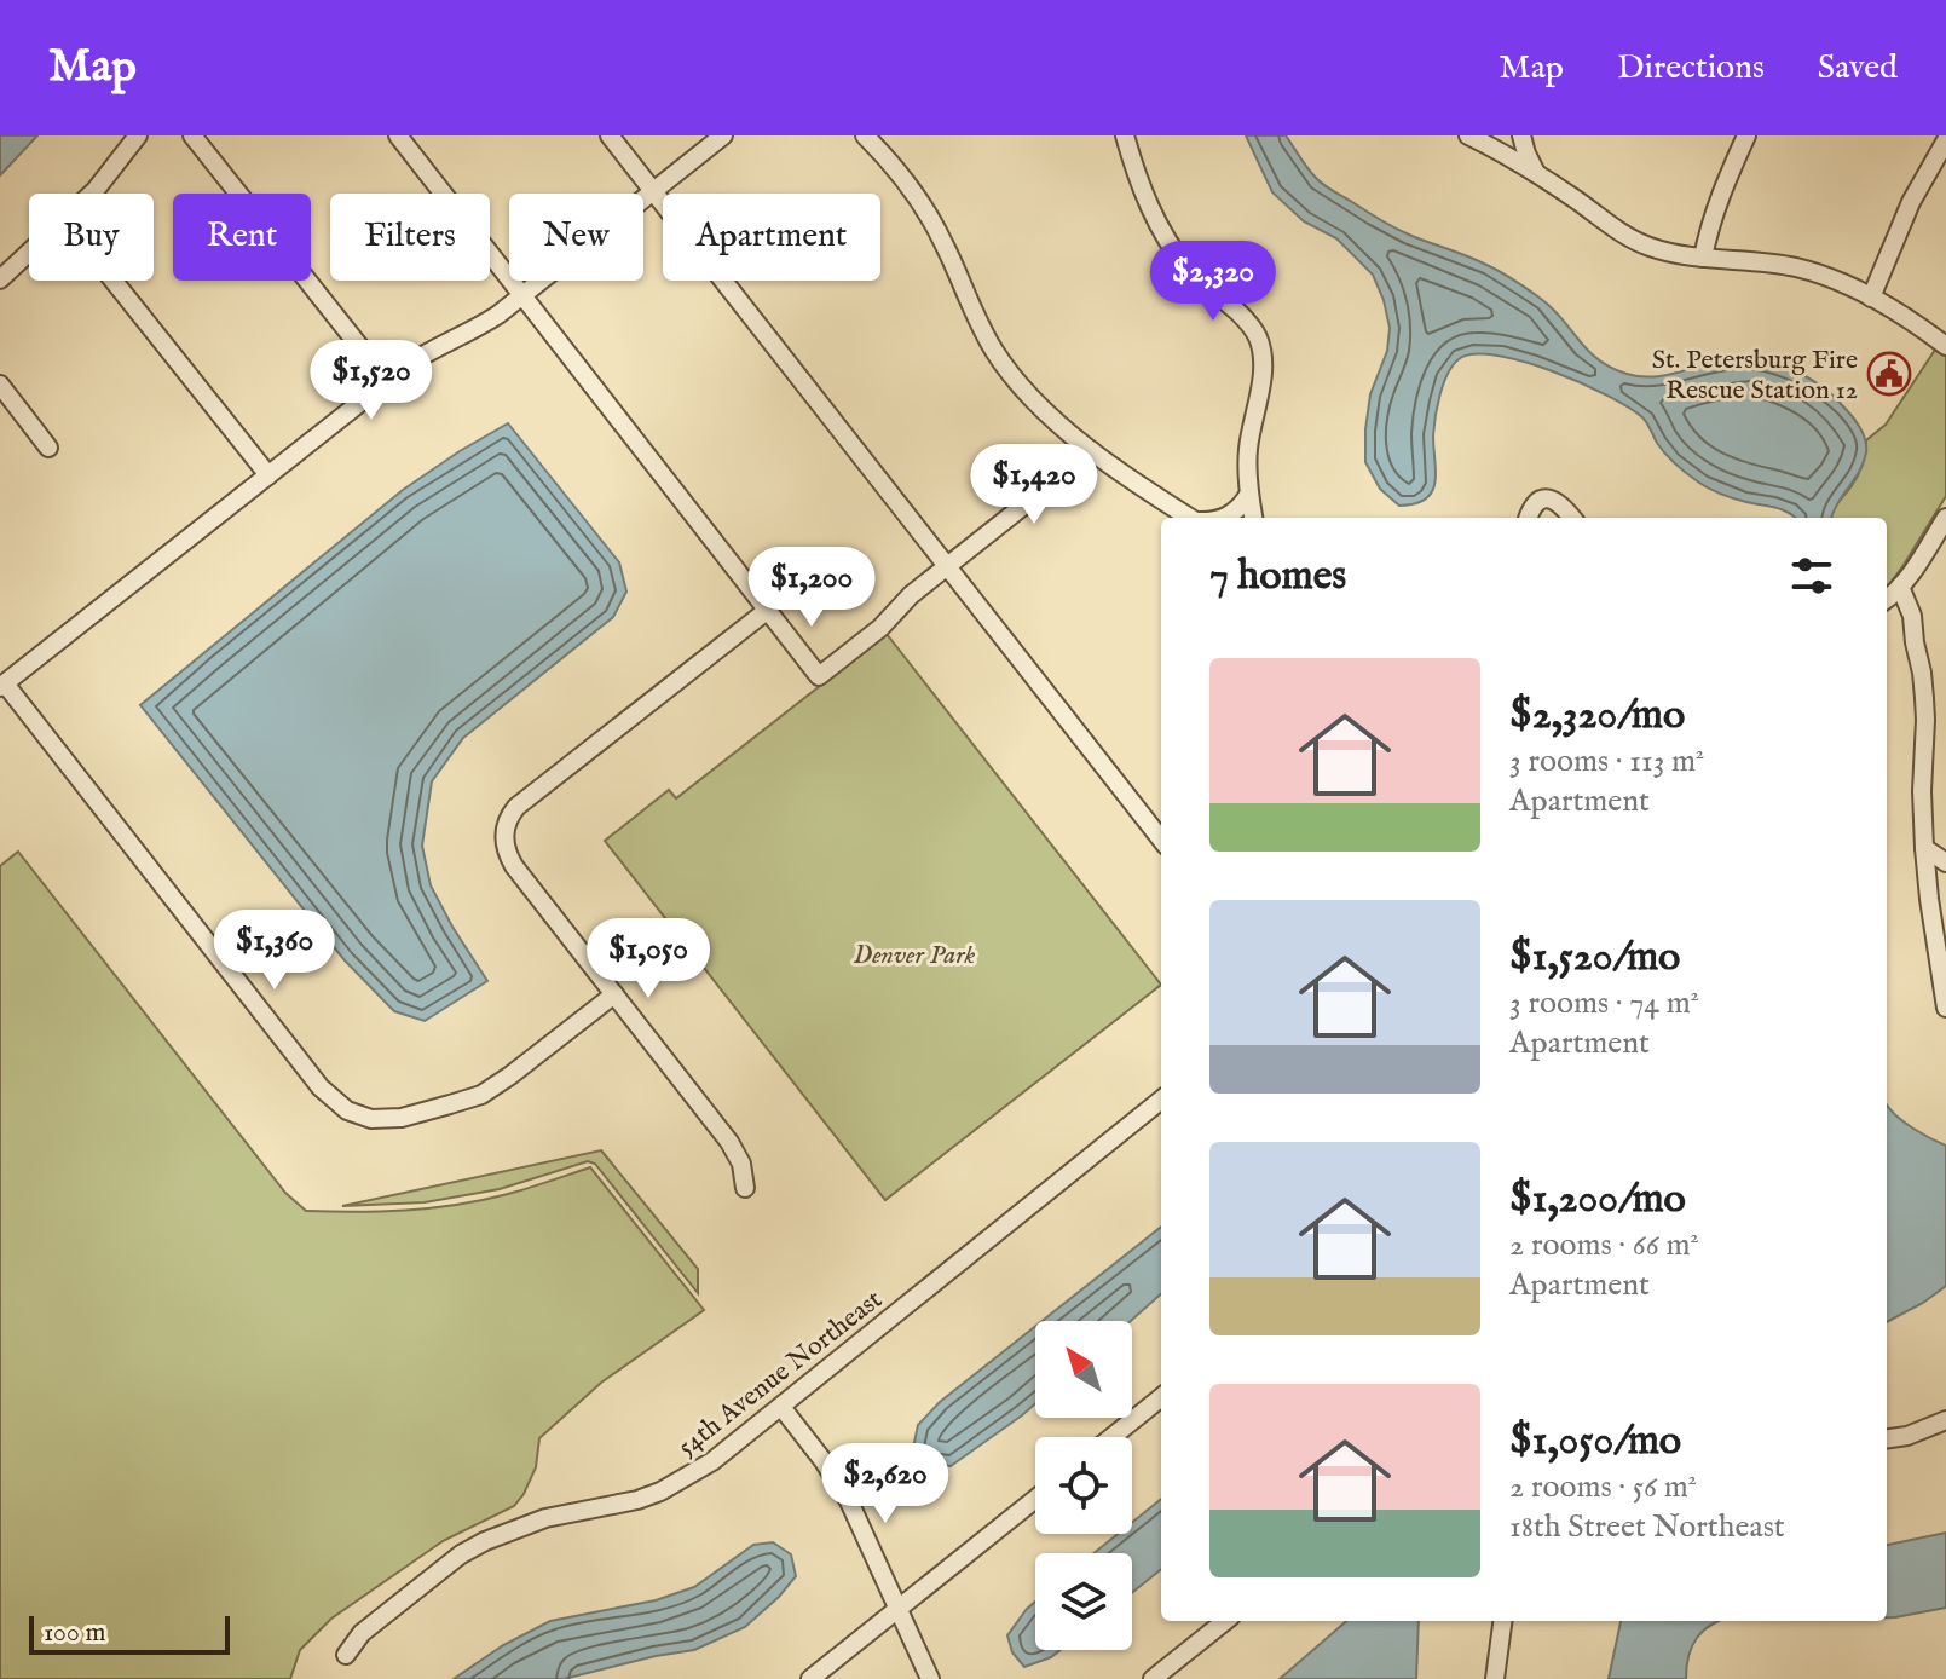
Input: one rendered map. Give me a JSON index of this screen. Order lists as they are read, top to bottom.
{
  "streets": {
    "street": ["54th Avenue Northeast"]
  },
  "parks": ["Denver Park"],
  "places": {
    "public building": ["St. Petersburg Fire Rescue Station 12"]
  },
  "scale_bar": "100 m",
  "north": "top left",
  "page": {
    "header": "Map",
    "nav": ["Map", "Directions", "Saved"],
    "chip": [
      "Buy",
      "Rent",
      "Filters",
      "New",
      "Apartment"
    ],
    "price": [
      "$2,320",
      "$1,520",
      "$1,420",
      "$1,200",
      "$1,360",
      "$1,050",
      "$2,620"
    ],
    "heading": "7 homes",
    "list": [
      {
        "name": "$2,320/mo",
        "note": "3 rooms · 113 m² · Apartment"
      },
      {
        "name": "$1,520/mo",
        "note": "3 rooms · 74 m² · Apartment"
      },
      {
        "name": "$1,200/mo",
        "note": "2 rooms · 66 m² · Apartment"
      },
      {
        "name": "$1,050/mo",
        "note": "2 rooms · 56 m² · 18th Street Northeast"
      }
    ],
    "scale": "100 m"
  }
}
